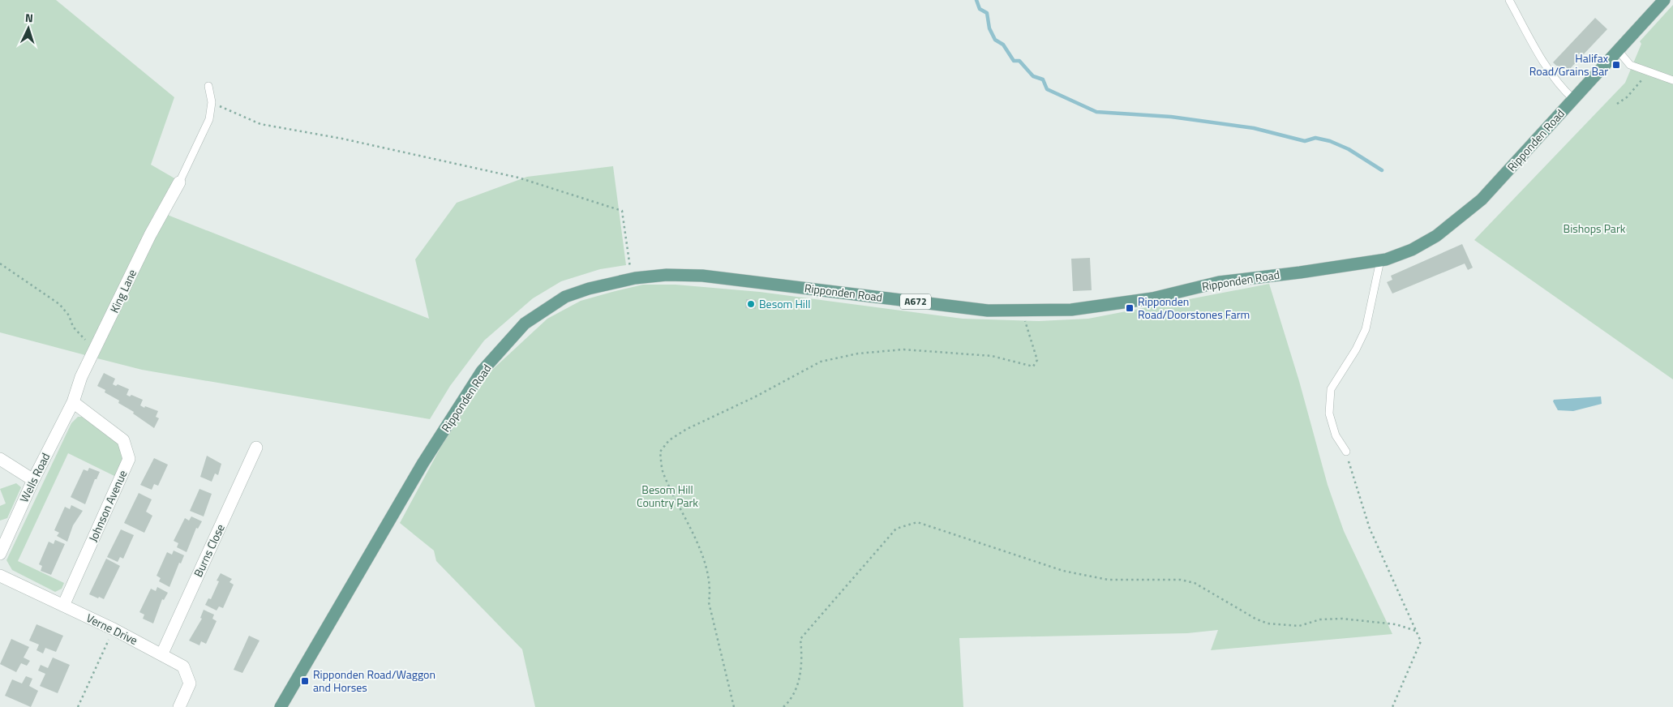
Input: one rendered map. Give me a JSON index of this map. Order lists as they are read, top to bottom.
{
  "streets": {
    "main road": ["Ripponden Road", "A672"],
    "street": [
      "King Lane",
      "Wells Road",
      "Johnson Avenue",
      "Burns Close",
      "Verne Drive"
    ]
  },
  "crossings": [
    ["King Lane", "Wells Road"],
    ["King Lane", "Johnson Avenue"],
    ["Wells Road", "Johnson Avenue"],
    ["Johnson Avenue", "Verne Drive"],
    ["Burns Close", "Verne Drive"]
  ],
  "parks": ["Bishops Park", "Besom Hill Country Park"],
  "places": {
    "transit": ["Halifax Road/Grains Bar", "Ripponden Road/Doorstones Farm", "Ripponden Road/Waggon and Horses"],
    "other": ["Besom Hill"]
  },
  "north": "top"
}
